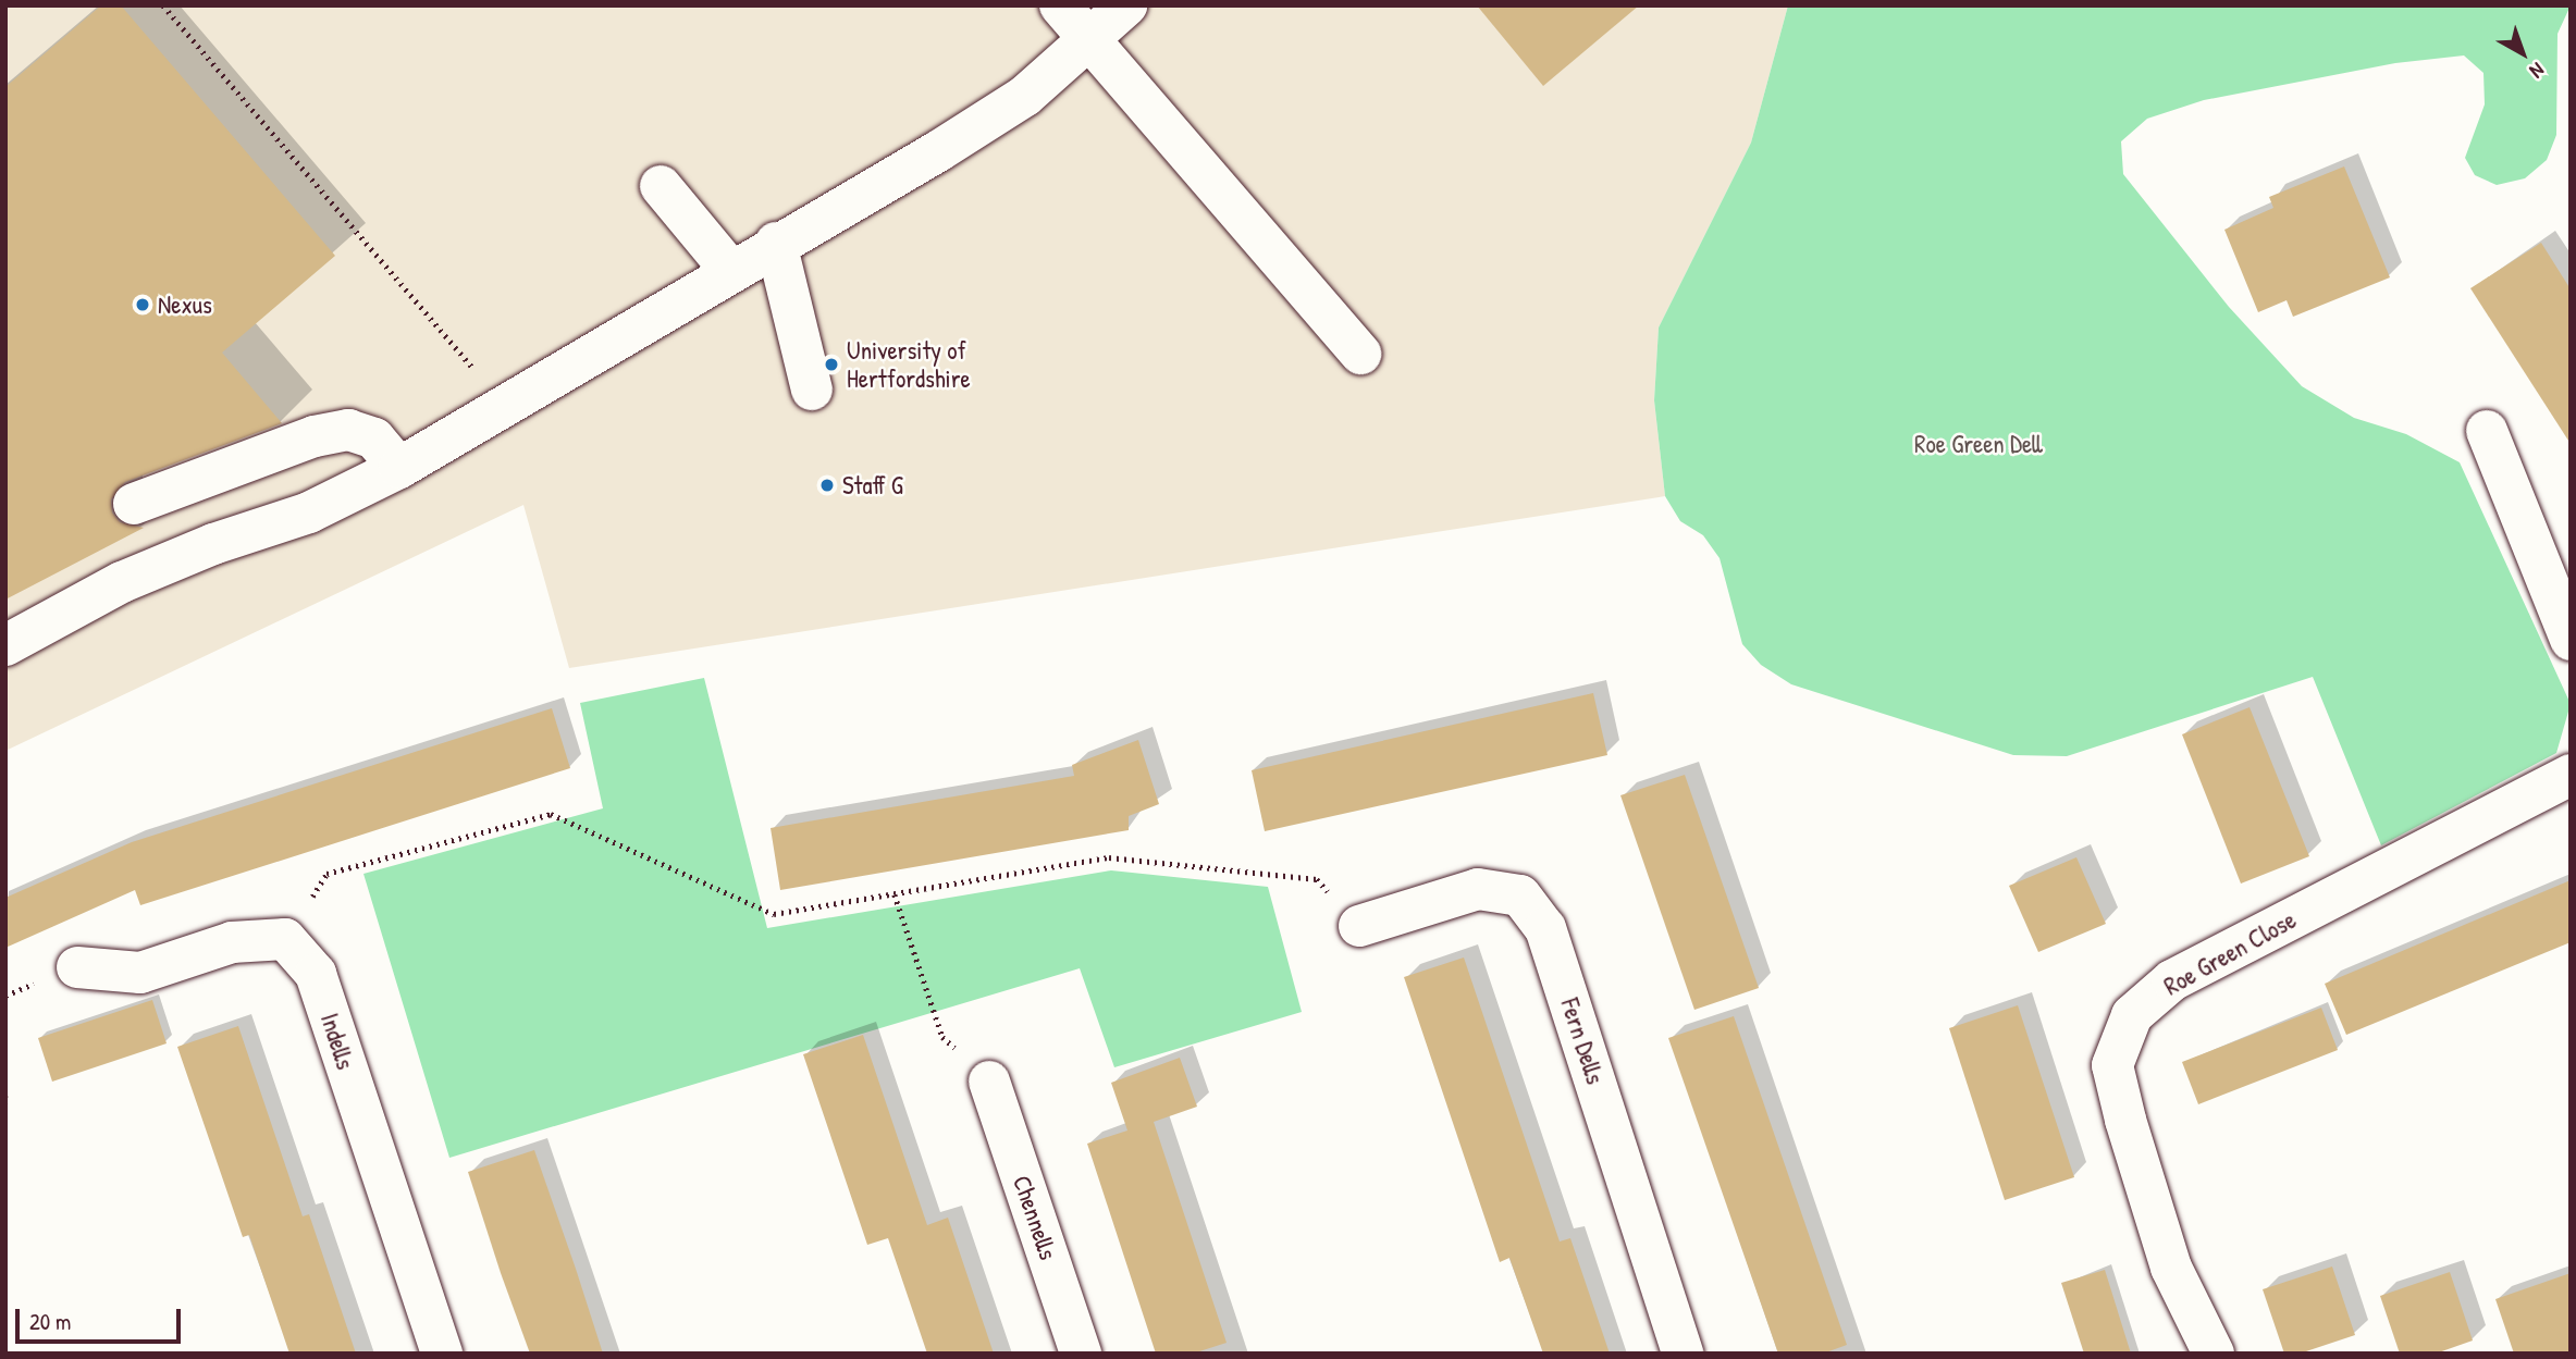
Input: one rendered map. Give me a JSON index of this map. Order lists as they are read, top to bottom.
{
  "streets": {
    "street": [
      "Roe Green Close",
      "Indells",
      "Fern Dells",
      "Chennells"
    ]
  },
  "parks": ["Roe Green Dell"],
  "places": ["Nexus", "University of Hertfordshire", "Staff G"],
  "scale_bar": "20 m",
  "north": "bottom right"
}
